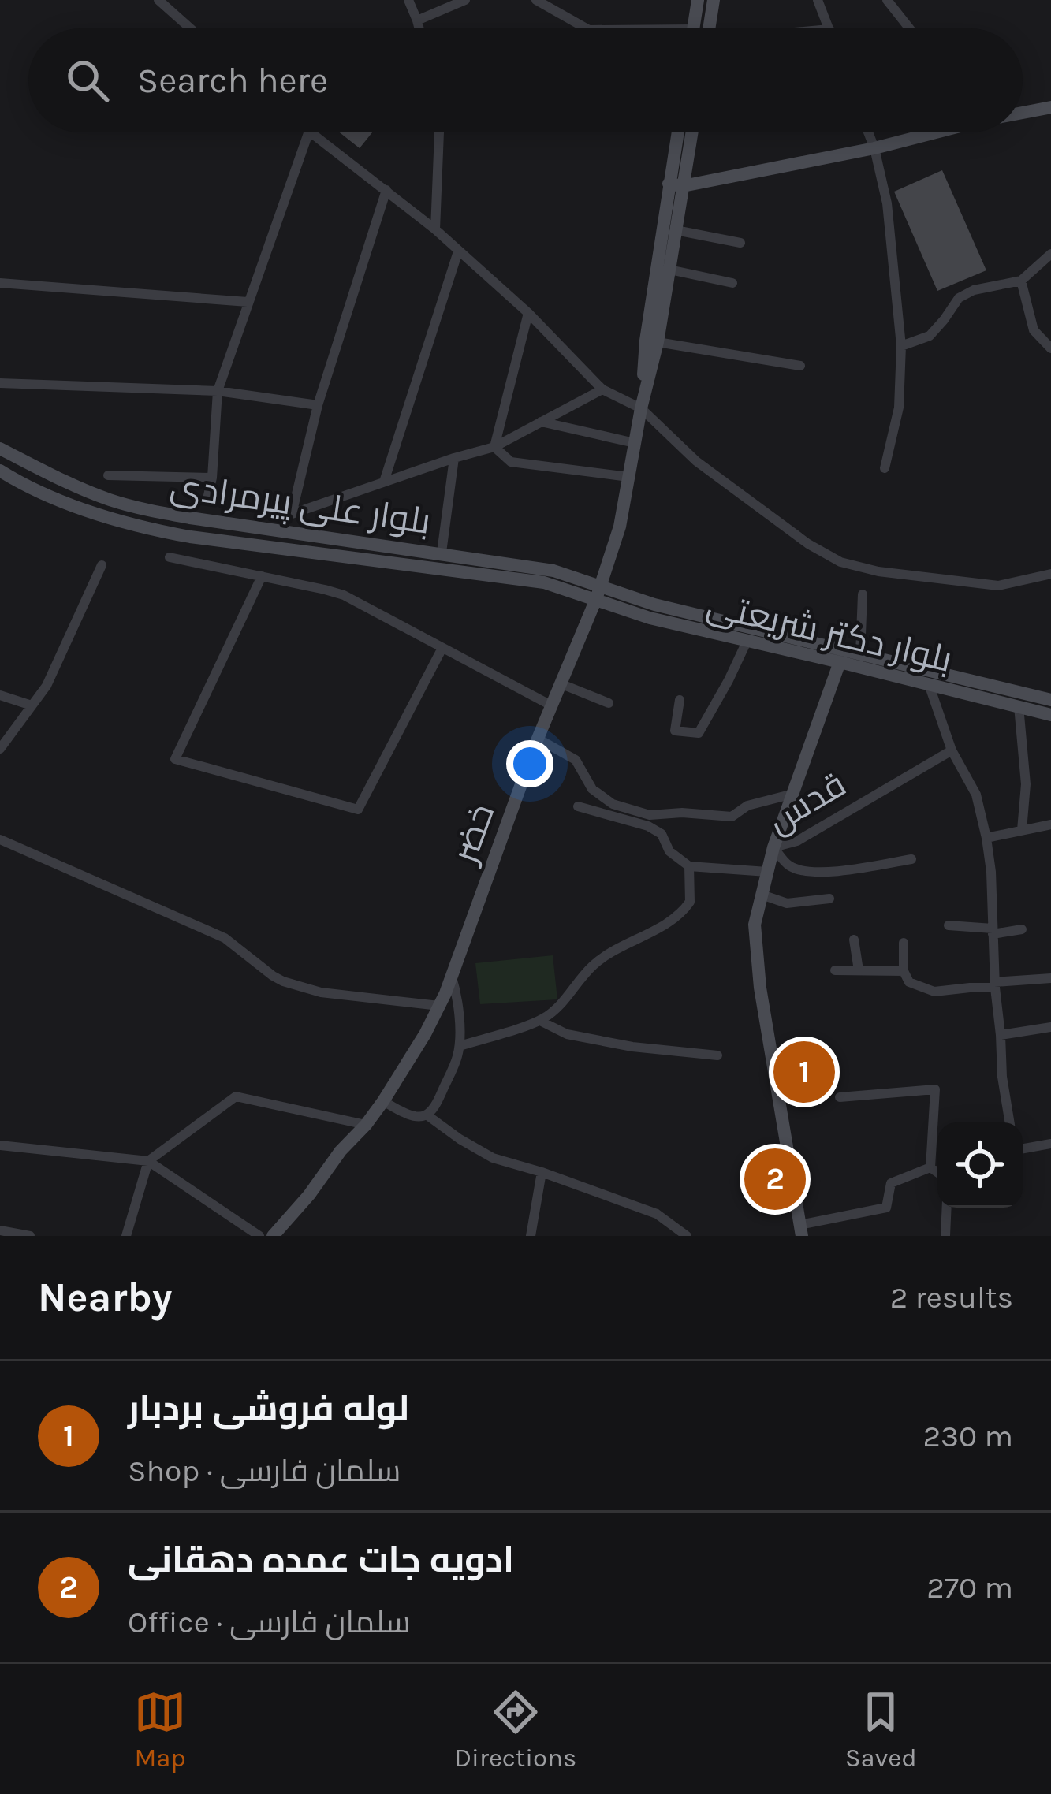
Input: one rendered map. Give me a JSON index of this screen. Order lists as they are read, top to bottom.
{
  "streets": {
    "street": [
      "بلوار علی پیرمرادی",
      "بلوار دکتر شریعتی",
      "قدس",
      "خضر"
    ]
  },
  "crossings": [
    ["بلوار علی پیرمرادی", "بلوار دکتر شریعتی"],
    ["بلوار علی پیرمرادی", "خضر"],
    ["بلوار دکتر شریعتی", "خضر"]
  ],
  "page": {
    "search": "Search here",
    "pins": ["1", "2"],
    "heading": ["Nearby", "2 results"],
    "list": [
      {
        "mark": "1",
        "name": "لوله فروشی بردبار",
        "note": "Shop · سلمان فارسی",
        "value": "230 m"
      },
      {
        "mark": "2",
        "name": "ادویه جات‌ عمده ‌دهقانی",
        "note": "Office · سلمان فارسی",
        "value": "270 m"
      }
    ],
    "nav": ["Map", "Directions", "Saved"]
  }
}
